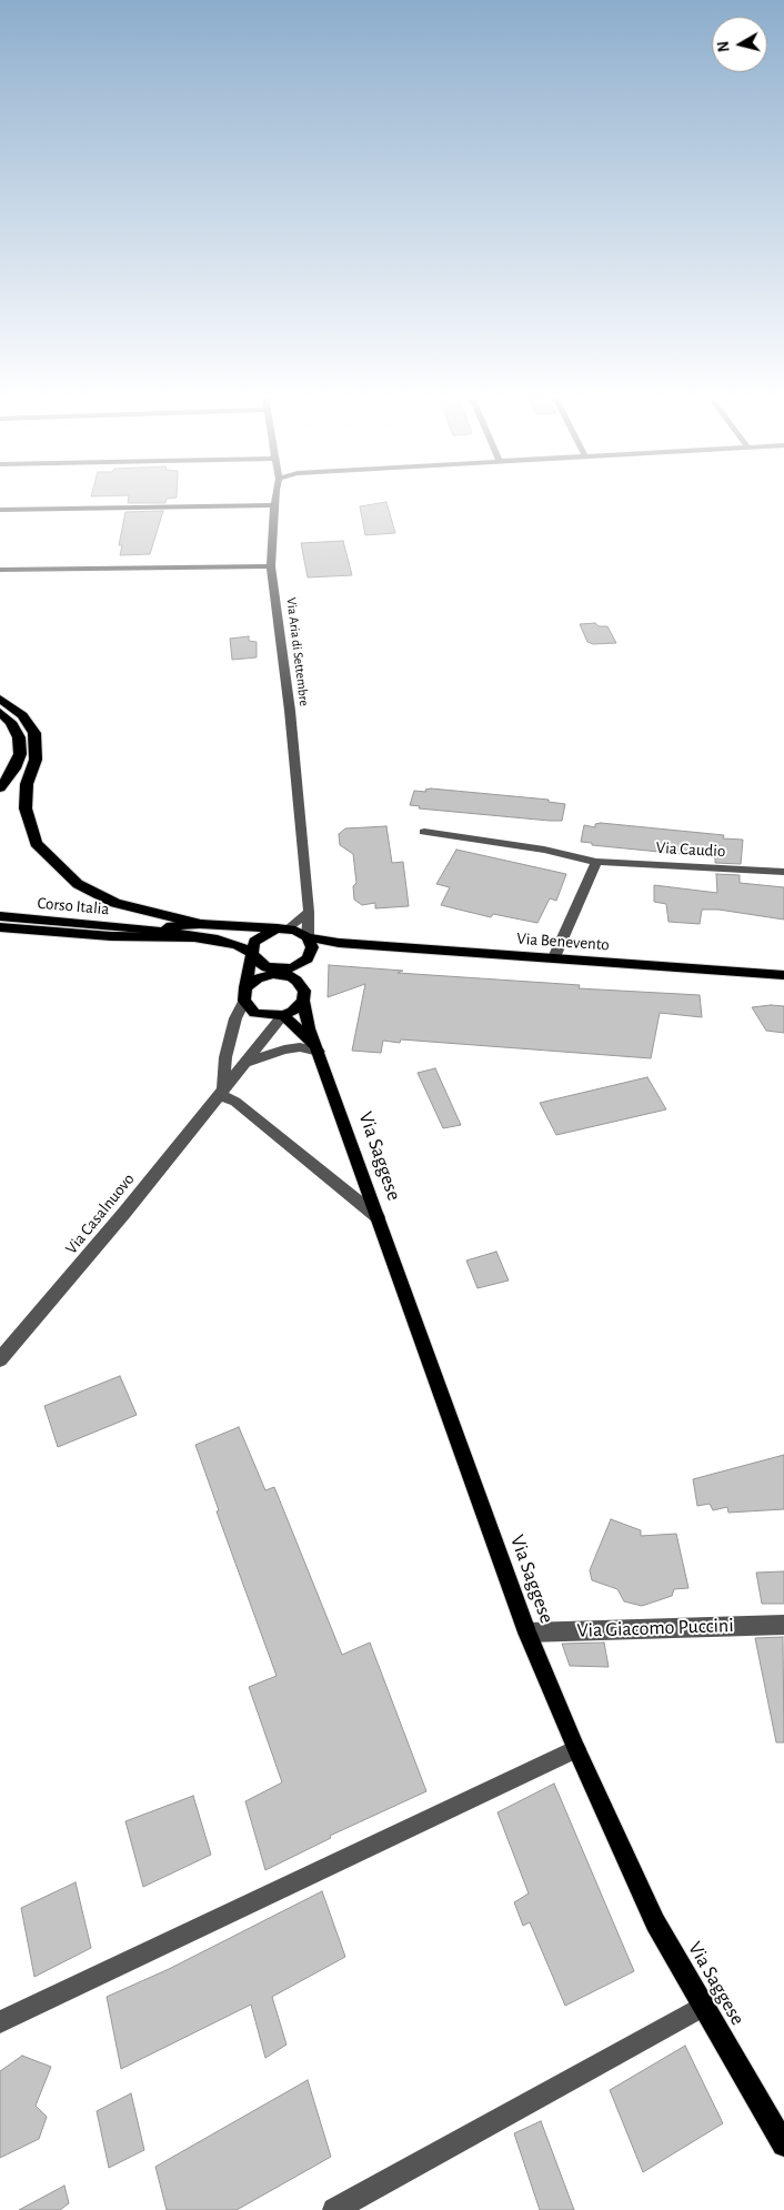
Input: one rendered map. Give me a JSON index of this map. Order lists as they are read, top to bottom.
{
  "streets": {
    "main road": ["Corso Italia", "Via Benevento", "Via Saggese"],
    "street": [
      "Via Aria di Settembre",
      "Via Caudio",
      "Via Casalnuovo",
      "Via Giacomo Puccini"
    ]
  },
  "crossings": [
    ["Via Aria di Settembre", "Via Benevento"],
    ["Via Saggese", "Via Casalnuovo"],
    ["Via Saggese", "Via Giacomo Puccini"]
  ],
  "north": "left"
}
